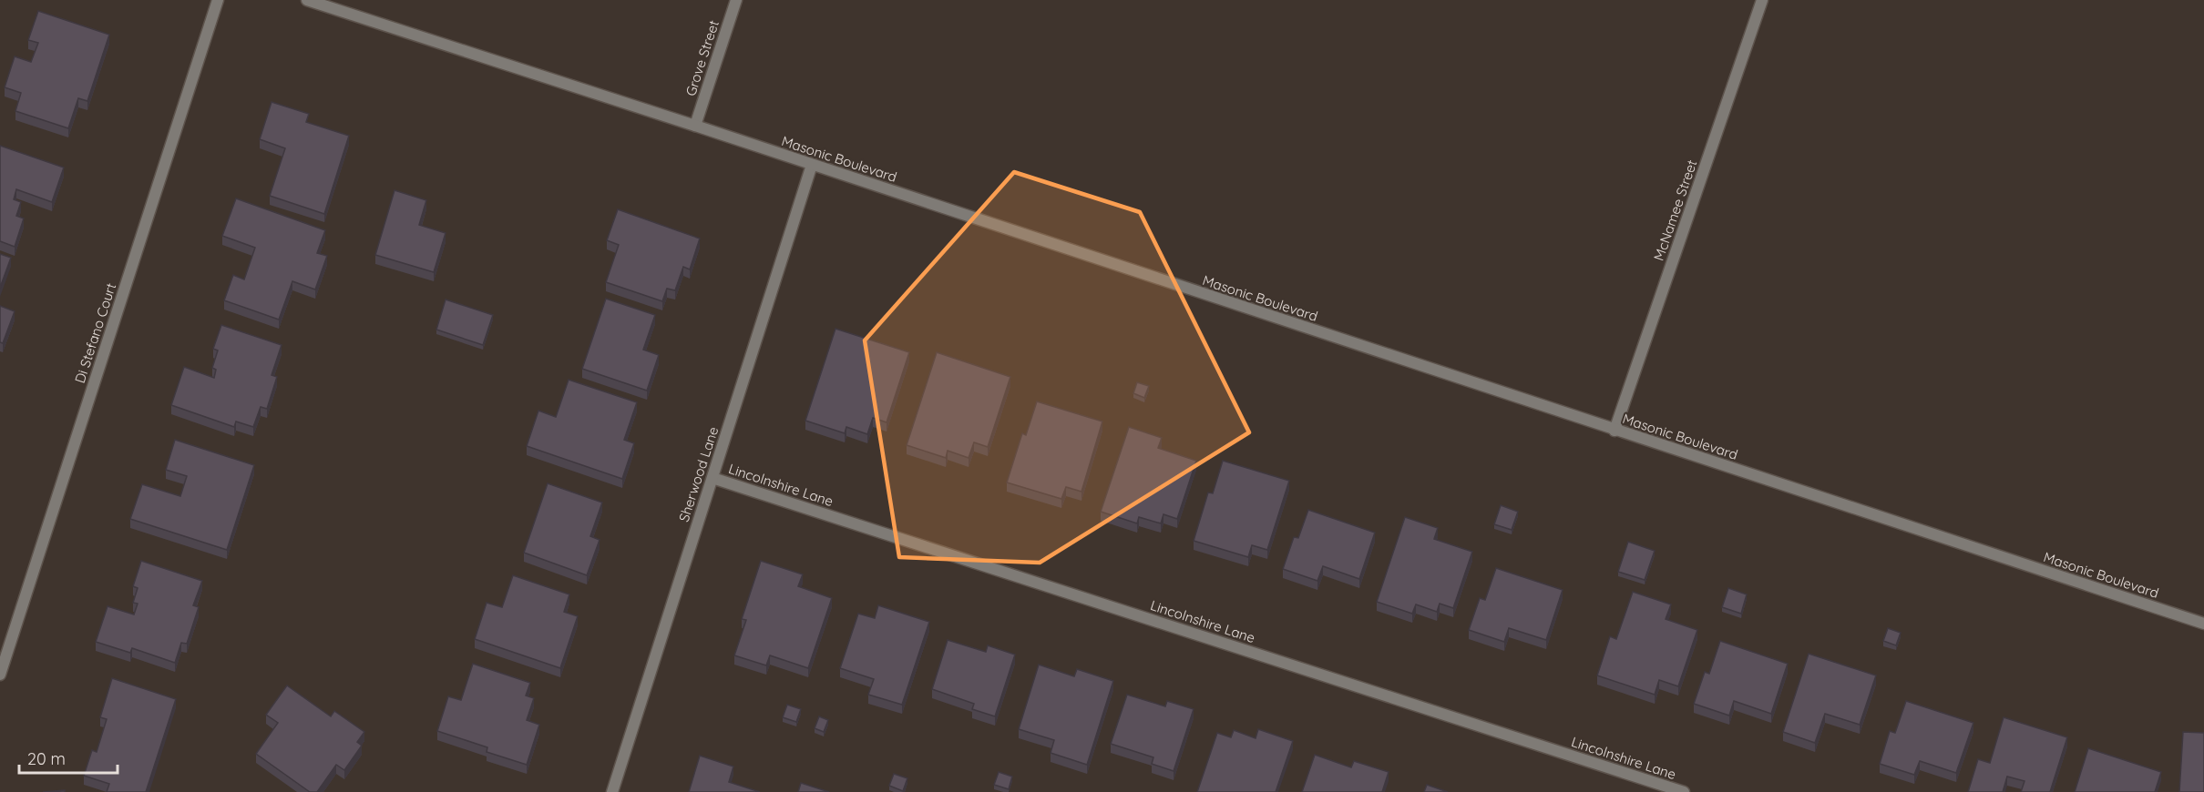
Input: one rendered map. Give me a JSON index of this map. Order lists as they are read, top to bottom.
{
  "streets": {
    "street": [
      "Grove Street",
      "Masonic Boulevard",
      "McNamee Street",
      "Di Stefano Court",
      "Sherwood Lane",
      "Lincolnshire Lane"
    ]
  },
  "crossings": [
    ["Grove Street", "Masonic Boulevard"],
    ["Masonic Boulevard", "McNamee Street"],
    ["Masonic Boulevard", "Sherwood Lane"],
    ["Sherwood Lane", "Lincolnshire Lane"]
  ],
  "scale_bar": "20 m"
}
